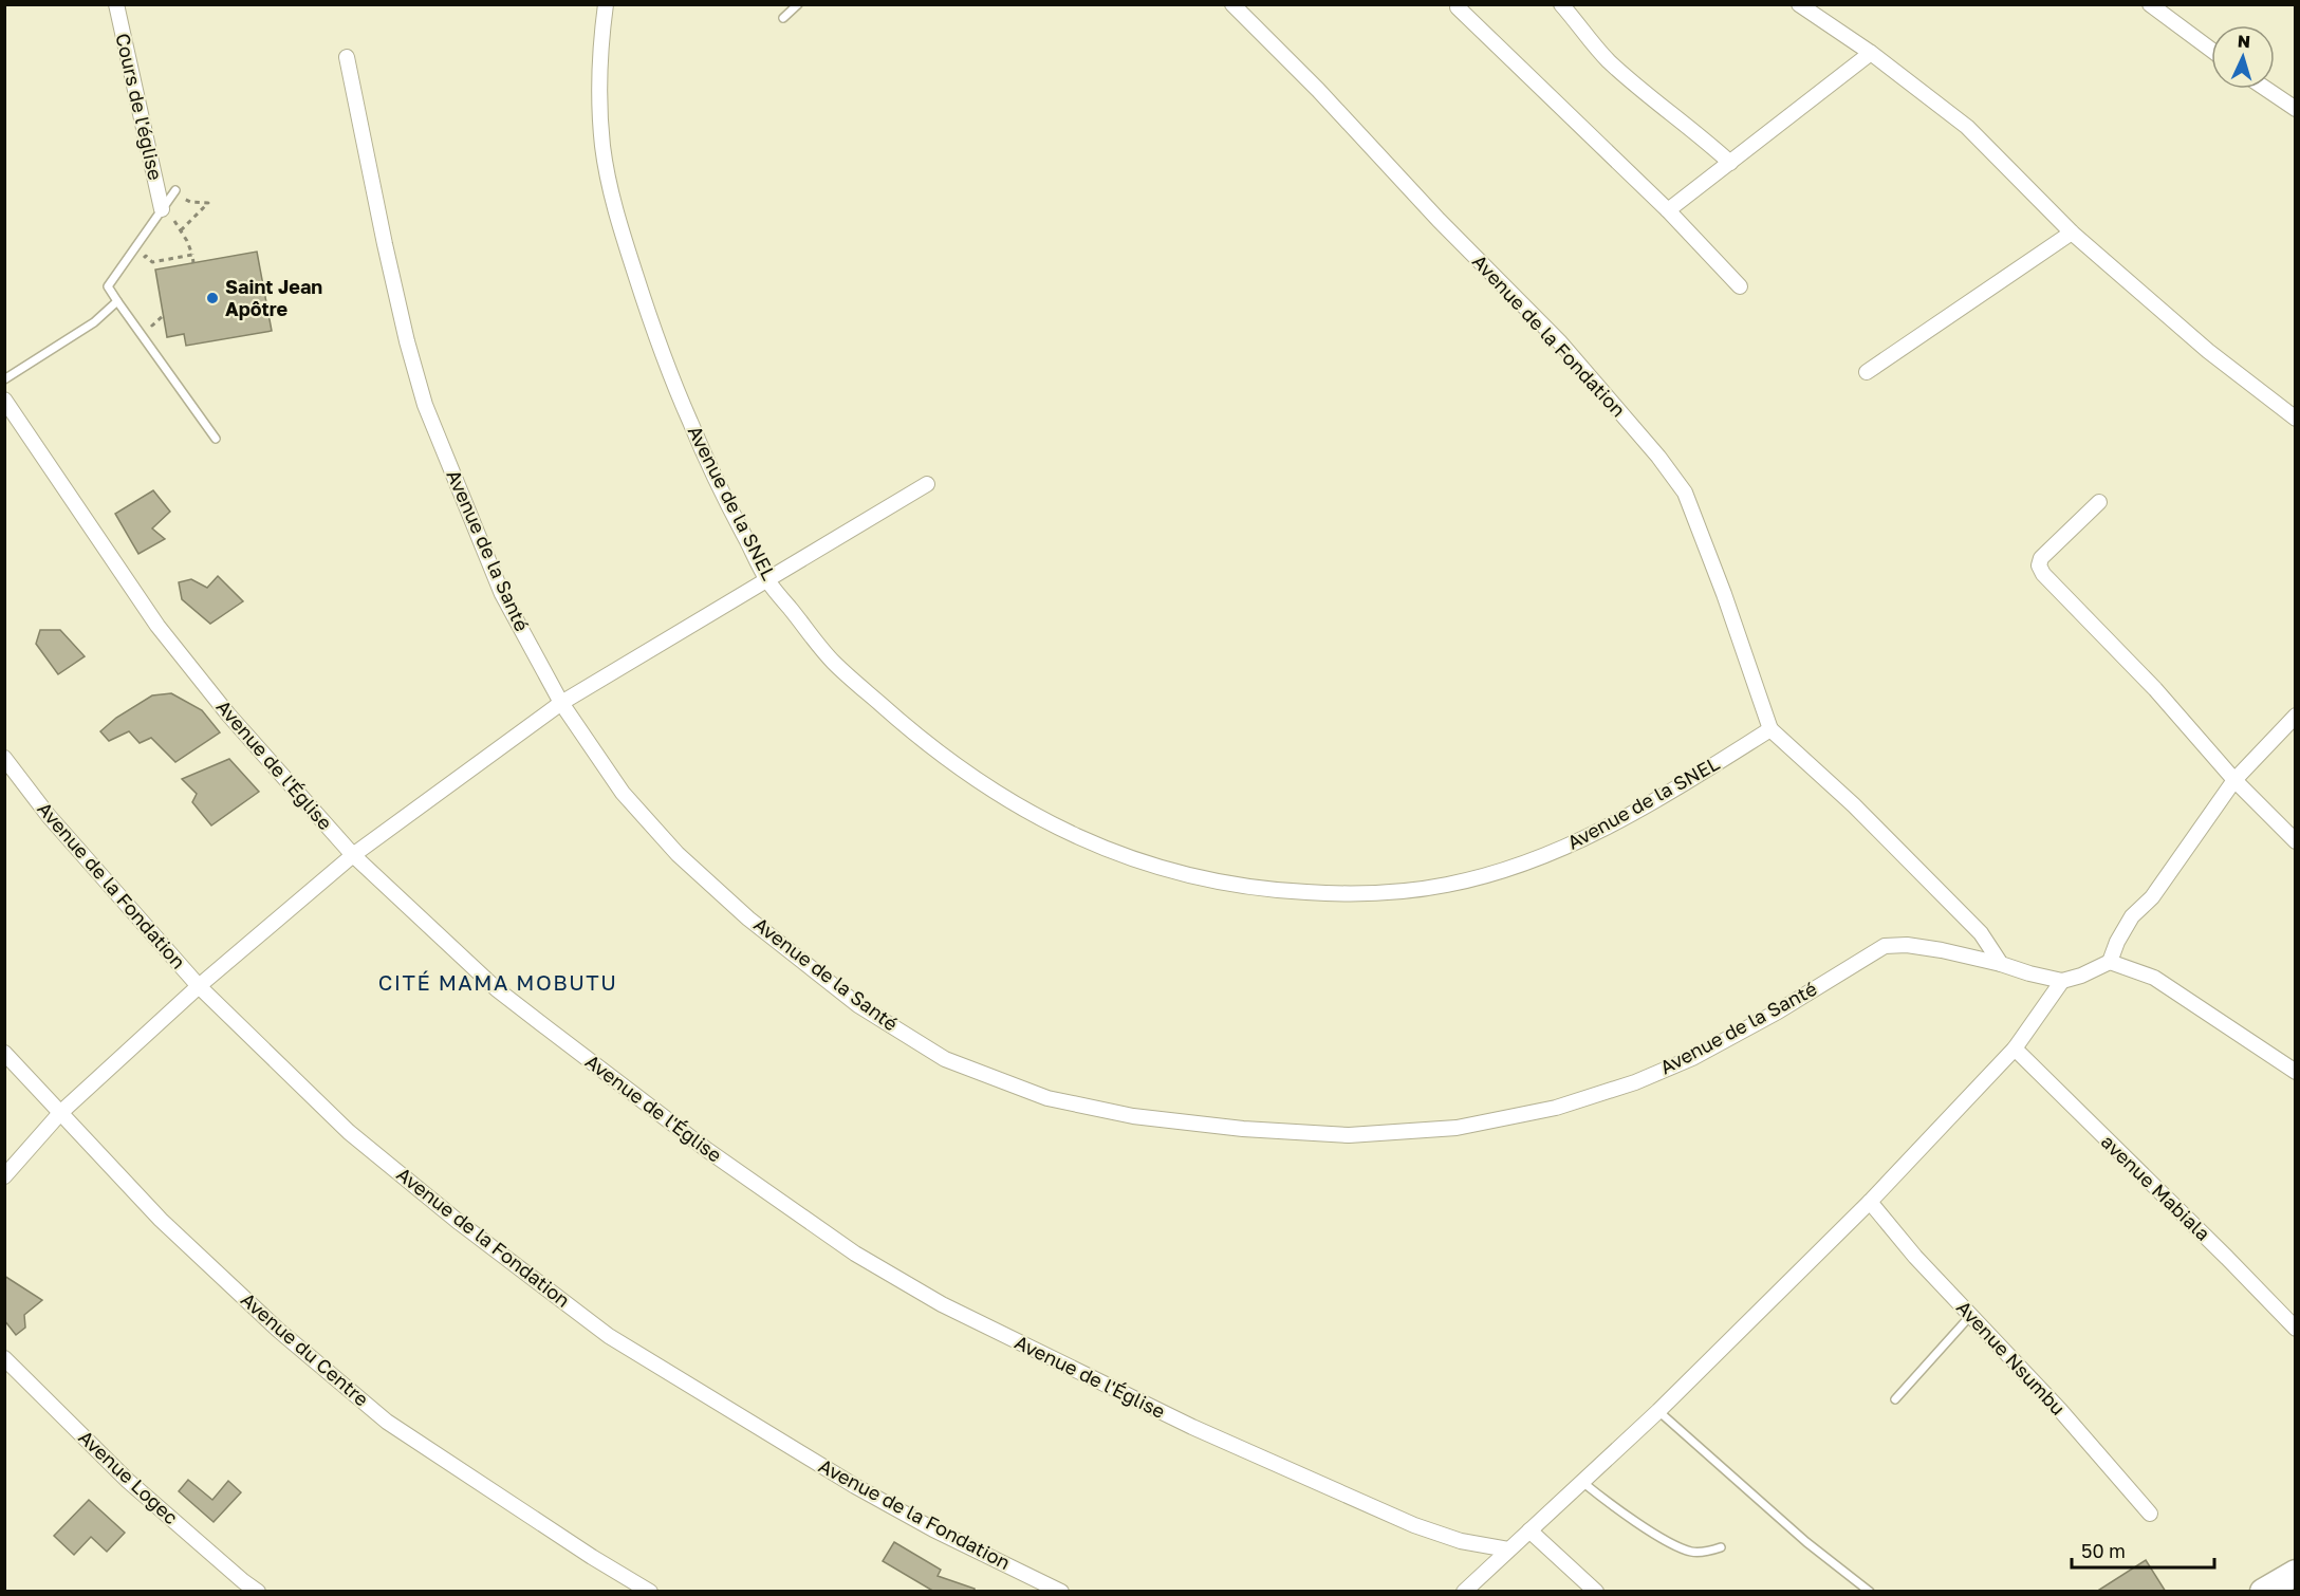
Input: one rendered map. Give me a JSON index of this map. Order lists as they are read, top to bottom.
{
  "streets": {
    "street": [
      "Cours de l'église",
      "Avenue de la Fondation",
      "Avenue de la SNEL",
      "Avenue de la Santé",
      "Avenue de l'Église",
      "avenue Mabiala",
      "Avenue du Centre",
      "Avenue Nsumbu",
      "Avenue Logec"
    ]
  },
  "crossings": [
    ["Avenue de la Fondation", "Avenue de la SNEL"]
  ],
  "districts": ["CITÉ MAMA MOBUTU"],
  "places": ["Saint Jean Apôtre"],
  "scale_bar": "50 m",
  "north": "top"
}
